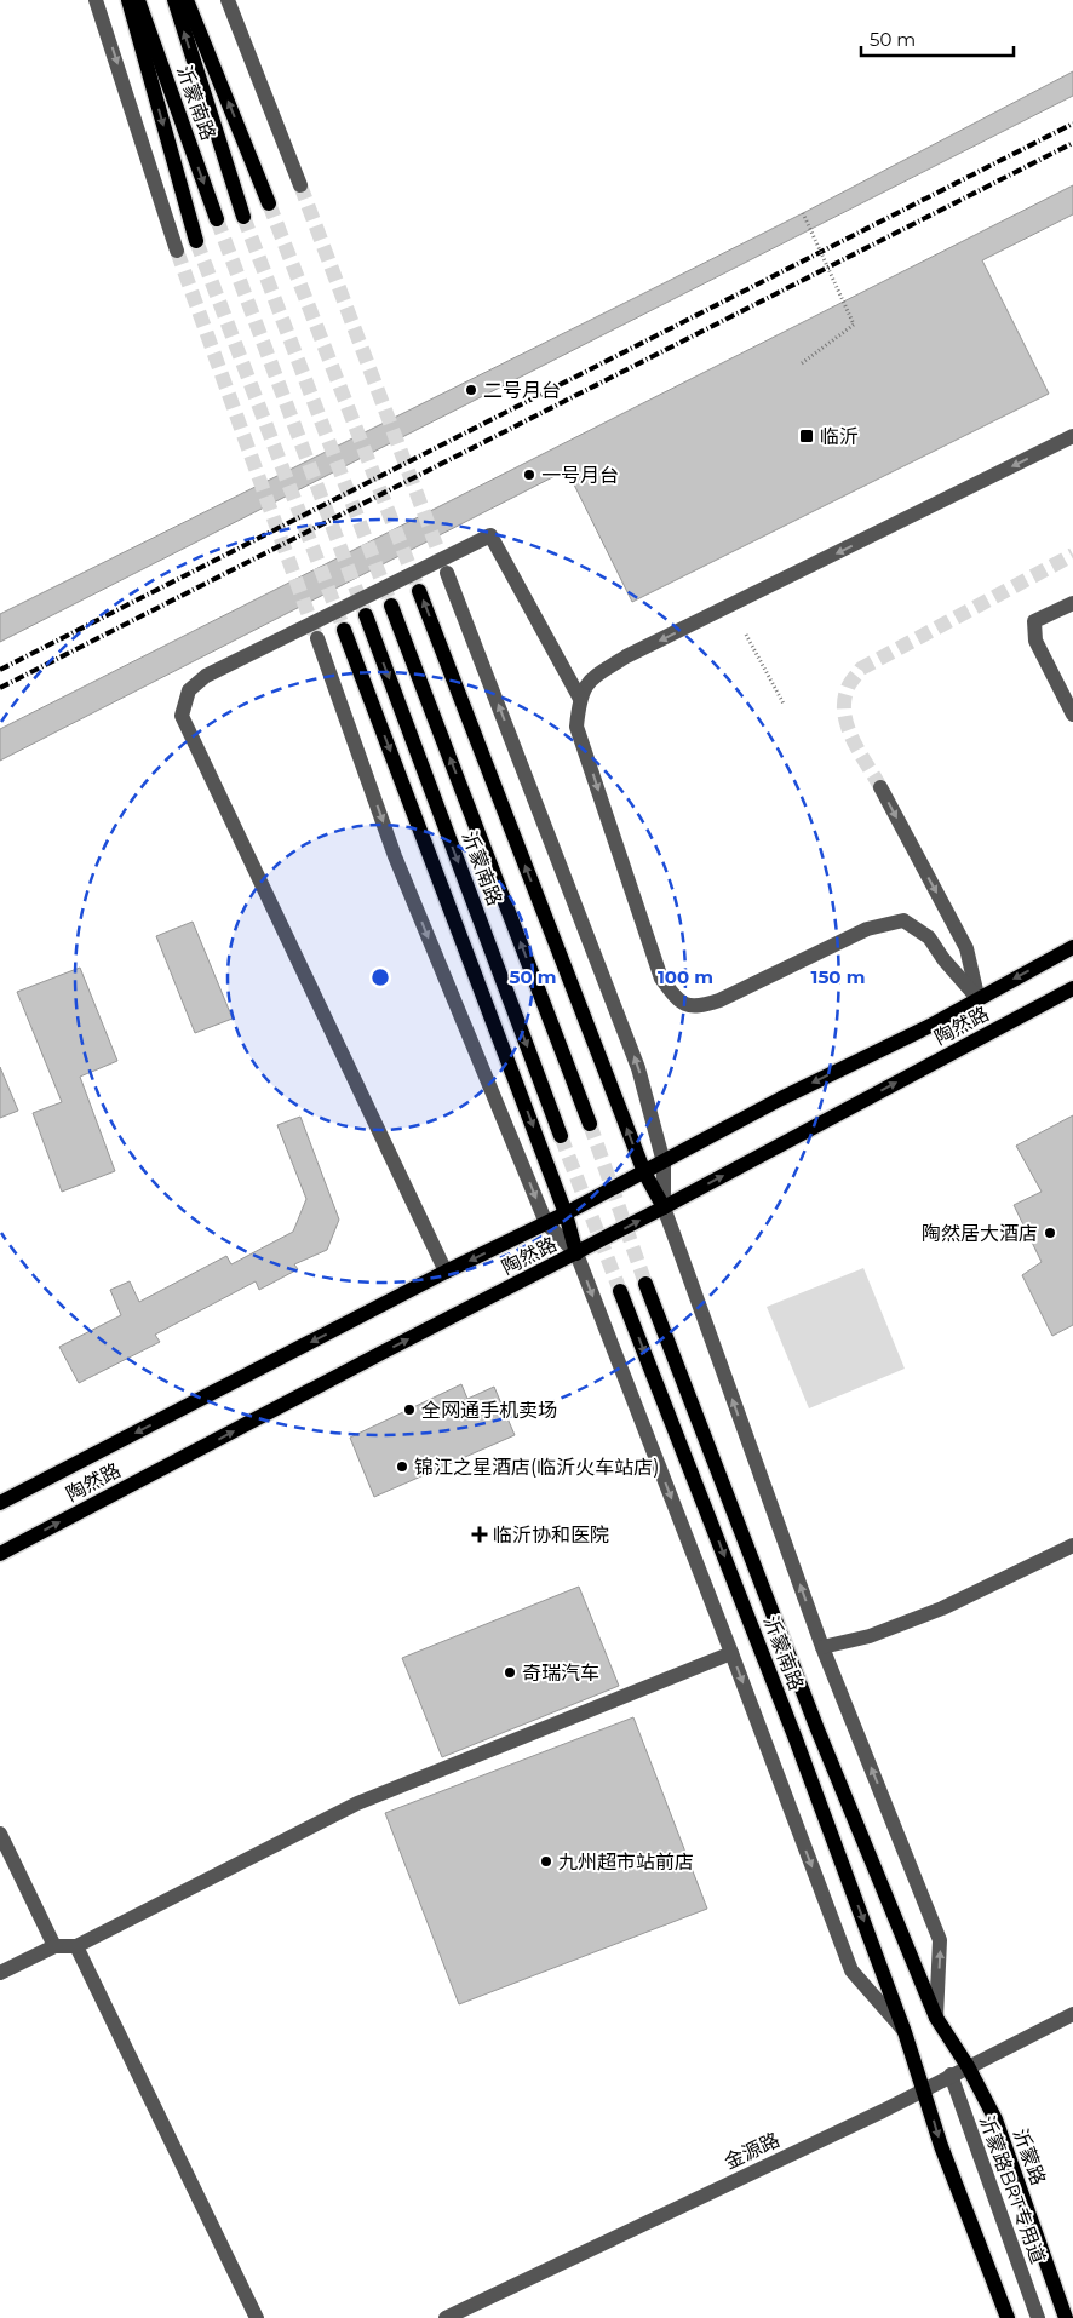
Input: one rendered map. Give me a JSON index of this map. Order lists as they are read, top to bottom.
{
  "streets": {
    "main road": ["沂蒙南路", "陶然路", "沂蒙路"],
    "street": ["金源路", "沂蒙路BRT专用道"]
  },
  "crossings": [
    ["沂蒙南路", "沂蒙路"],
    ["金源路", "沂蒙路"],
    ["金源路", "沂蒙路BRT专用道"]
  ],
  "places": {
    "other": [
      "二号月台",
      "一号月台",
      "陶然居大酒店",
      "全网通手机卖场",
      "锦江之星酒店(临沂火车站店)",
      "奇瑞汽车",
      "九州超市站前店"
    ],
    "transit": ["临沂"],
    "health": ["临沂协和医院"]
  },
  "scale_bar": "50 m",
  "rings": ["50 m", "100 m", "150 m"]
}
